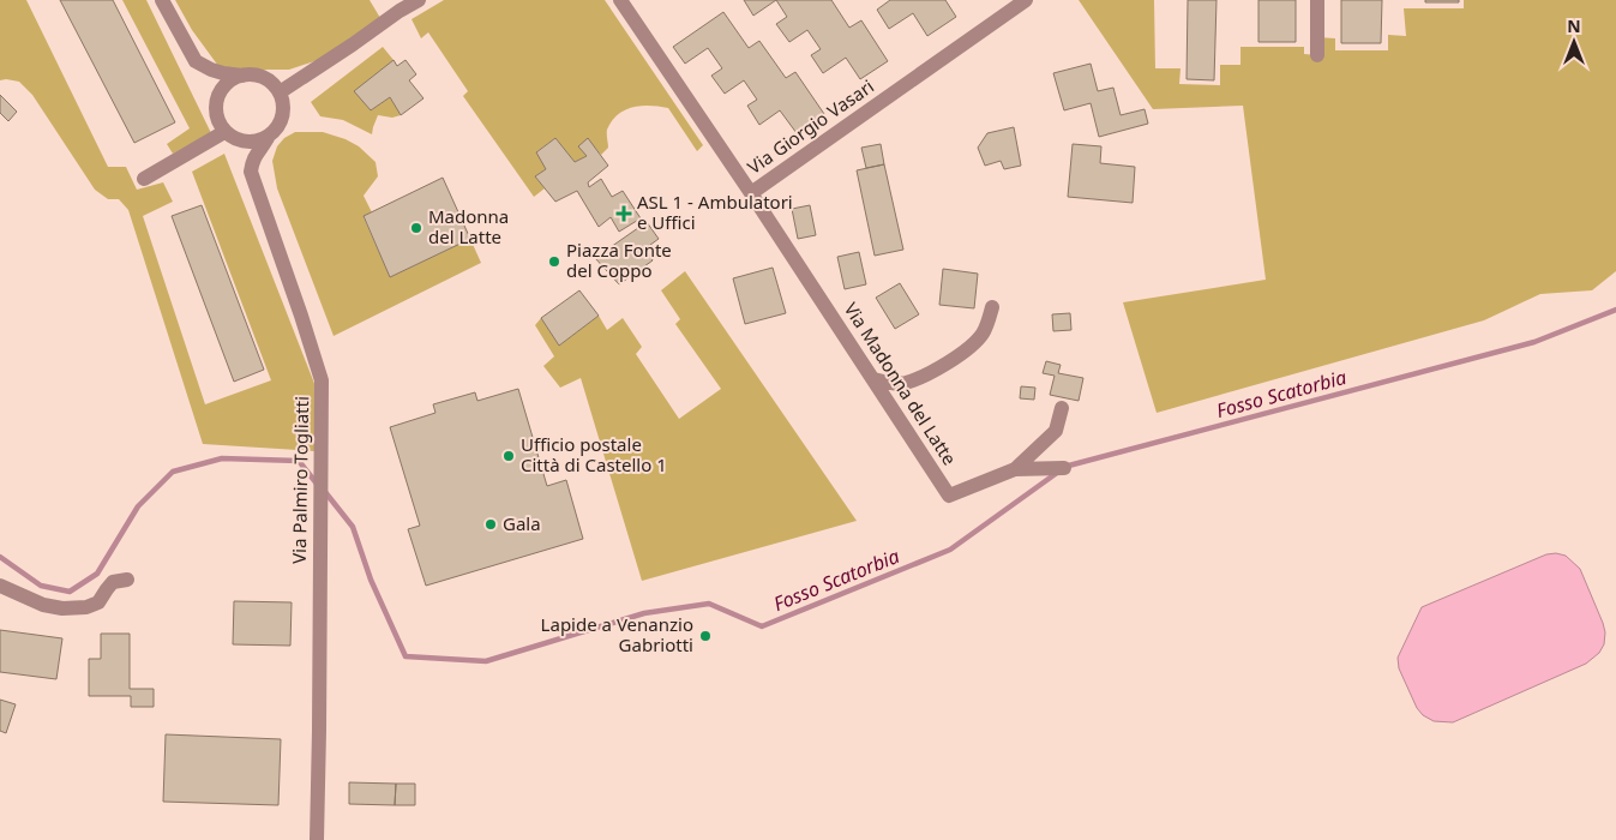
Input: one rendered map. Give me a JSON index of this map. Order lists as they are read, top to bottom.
{
  "streets": {
    "street": ["Via Giorgio Vasari", "Via Madonna del Latte", "Via Palmiro Togliatti"]
  },
  "crossings": [
    ["Via Giorgio Vasari", "Via Madonna del Latte"]
  ],
  "water": ["Fosso Scatorbia"],
  "places": {
    "health": ["ASL 1 - Ambulatori e Uffici"],
    "other": [
      "Madonna del Latte",
      "Piazza Fonte del Coppo",
      "Ufficio postale Città di Castello 1",
      "Gala",
      "Lapide a Venanzio Gabriotti"
    ]
  },
  "north": "top"
}
